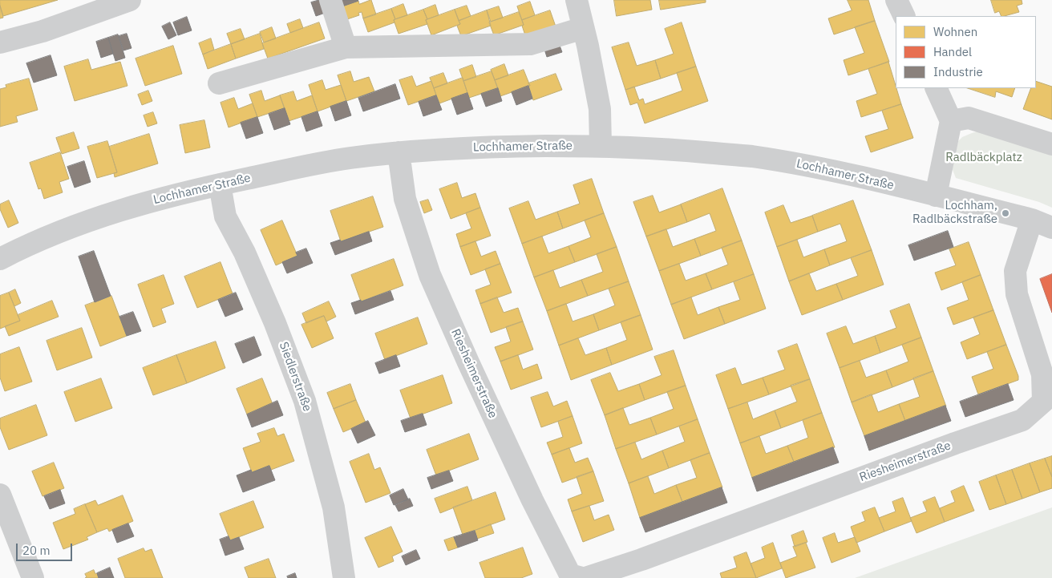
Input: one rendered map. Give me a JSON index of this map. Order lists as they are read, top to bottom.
{
  "streets": {
    "street": ["Lochhamer Straße", "Riesheimerstraße", "Siedlerstraße"]
  },
  "crossings": [
    ["Lochhamer Straße", "Riesheimerstraße"],
    ["Lochhamer Straße", "Siedlerstraße"]
  ],
  "parks": ["Radlbäckplatz"],
  "places": ["Lochham, Radlbäckstraße"],
  "legend": ["Wohnen", "Handel", "Industrie"],
  "scale_bar": "20 m"
}
